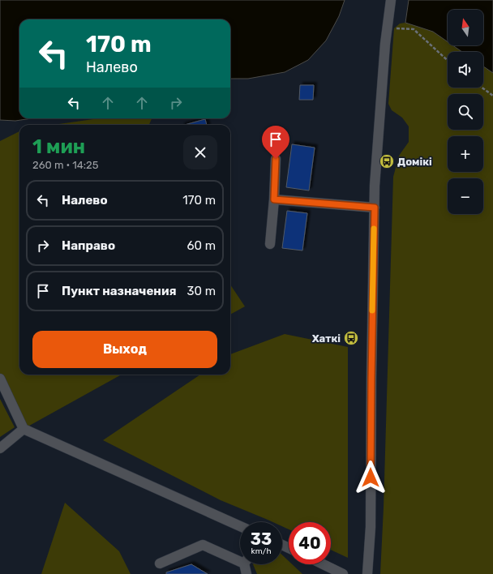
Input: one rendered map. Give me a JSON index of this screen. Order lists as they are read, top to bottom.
{
  "places": {
    "bus stop": ["Домікі", "Хаткі"]
  },
  "north": "top",
  "page": {
    "map_buttons": ["+", "−"],
    "turn": ["170 m", "Налево"],
    "heading": ["1 мин", "260 m · 14:25"],
    "list": [
      {
        "name": "Налево",
        "value": "170 m"
      },
      {
        "name": "Направо",
        "value": "60 m"
      },
      {
        "name": "Пункт назначения",
        "value": "30 m"
      }
    ],
    "buttons": "Выход",
    "speed": "33 km/h",
    "limit": "40"
  }
}
